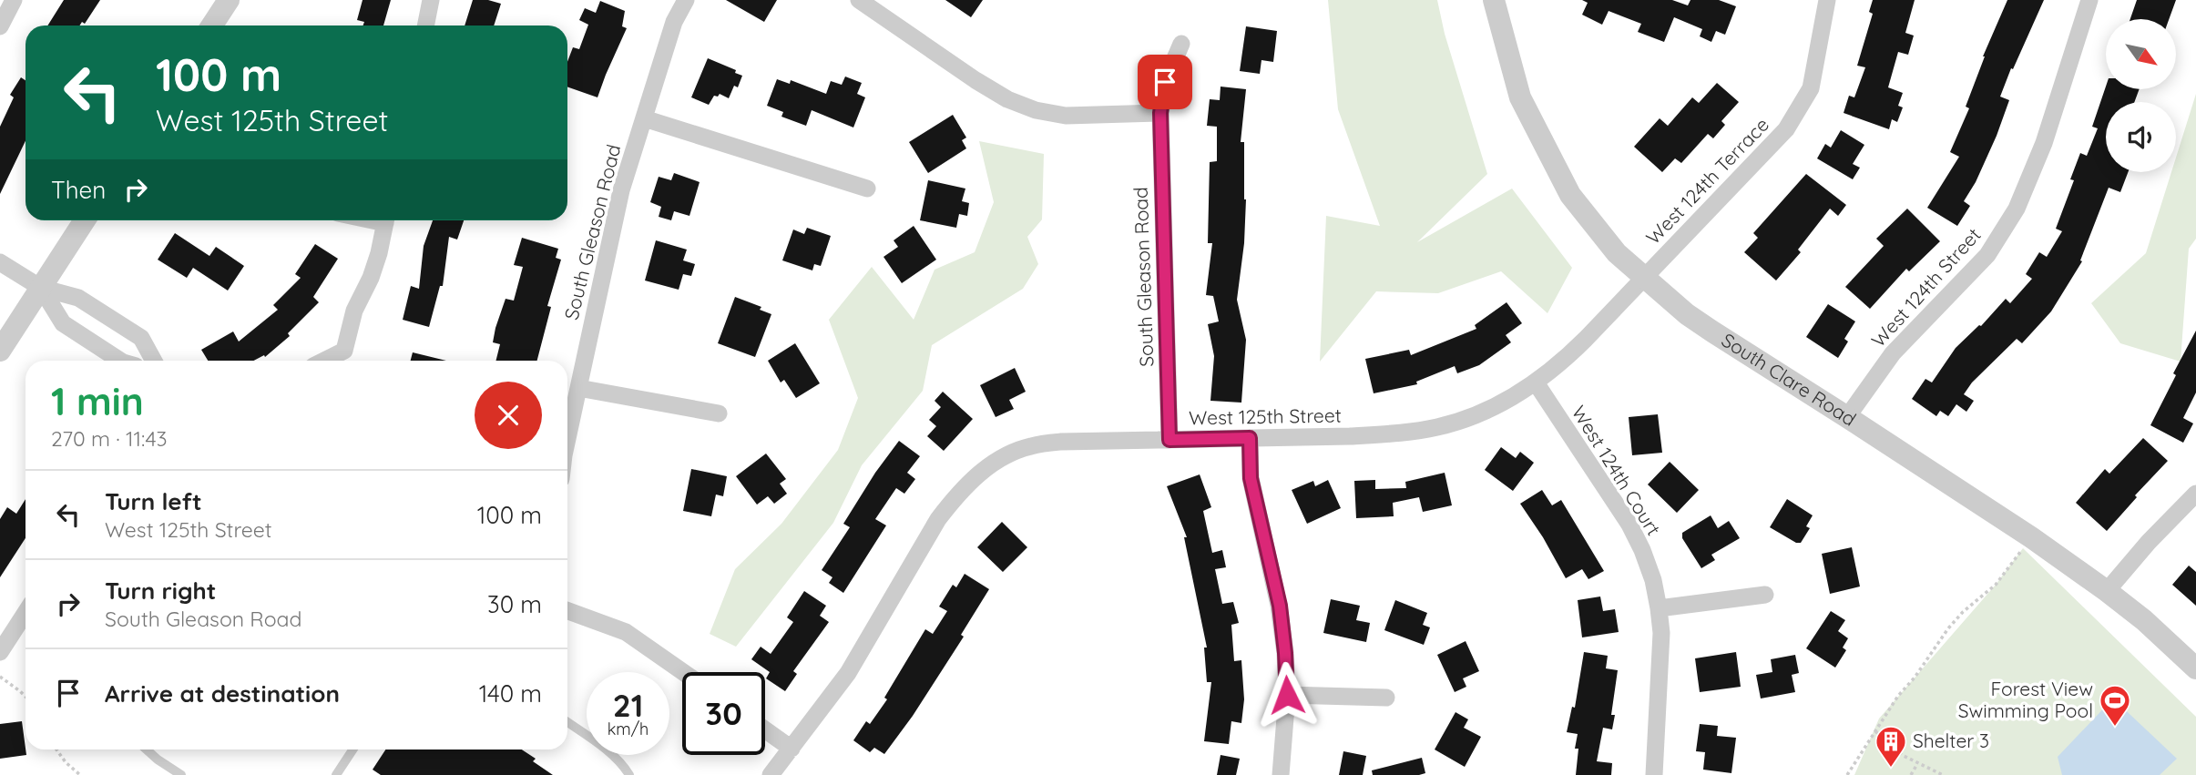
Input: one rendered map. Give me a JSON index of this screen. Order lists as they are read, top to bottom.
{
  "streets": {
    "street": [
      "West 124th Terrace",
      "South Gleason Road",
      "West 124th Street",
      "South Clare Road",
      "West 125th Street",
      "West 124th Court"
    ]
  },
  "crossings": [
    ["West 124th Terrace", "South Clare Road"],
    ["West 124th Terrace", "West 125th Street"],
    ["South Gleason Road", "West 125th Street"],
    ["West 124th Street", "South Clare Road"],
    ["South Clare Road", "West 125th Street"],
    ["West 125th Street", "West 124th Court"]
  ],
  "places": {
    "sports": ["Forest View Swimming Pool"],
    "building": ["Shelter 3"]
  },
  "north": "bottom right",
  "page": {
    "turn": ["100 m", "West 125th Street"],
    "then": "Then",
    "heading": ["1 min", "270 m · 11:43"],
    "list": [
      {
        "name": "Turn left",
        "note": "West 125th Street",
        "value": "100 m"
      },
      {
        "name": "Turn right",
        "note": "South Gleason Road",
        "value": "30 m"
      },
      {
        "name": "Arrive at destination",
        "value": "140 m"
      }
    ],
    "speed": "21 km/h",
    "limit": "30"
  }
}
